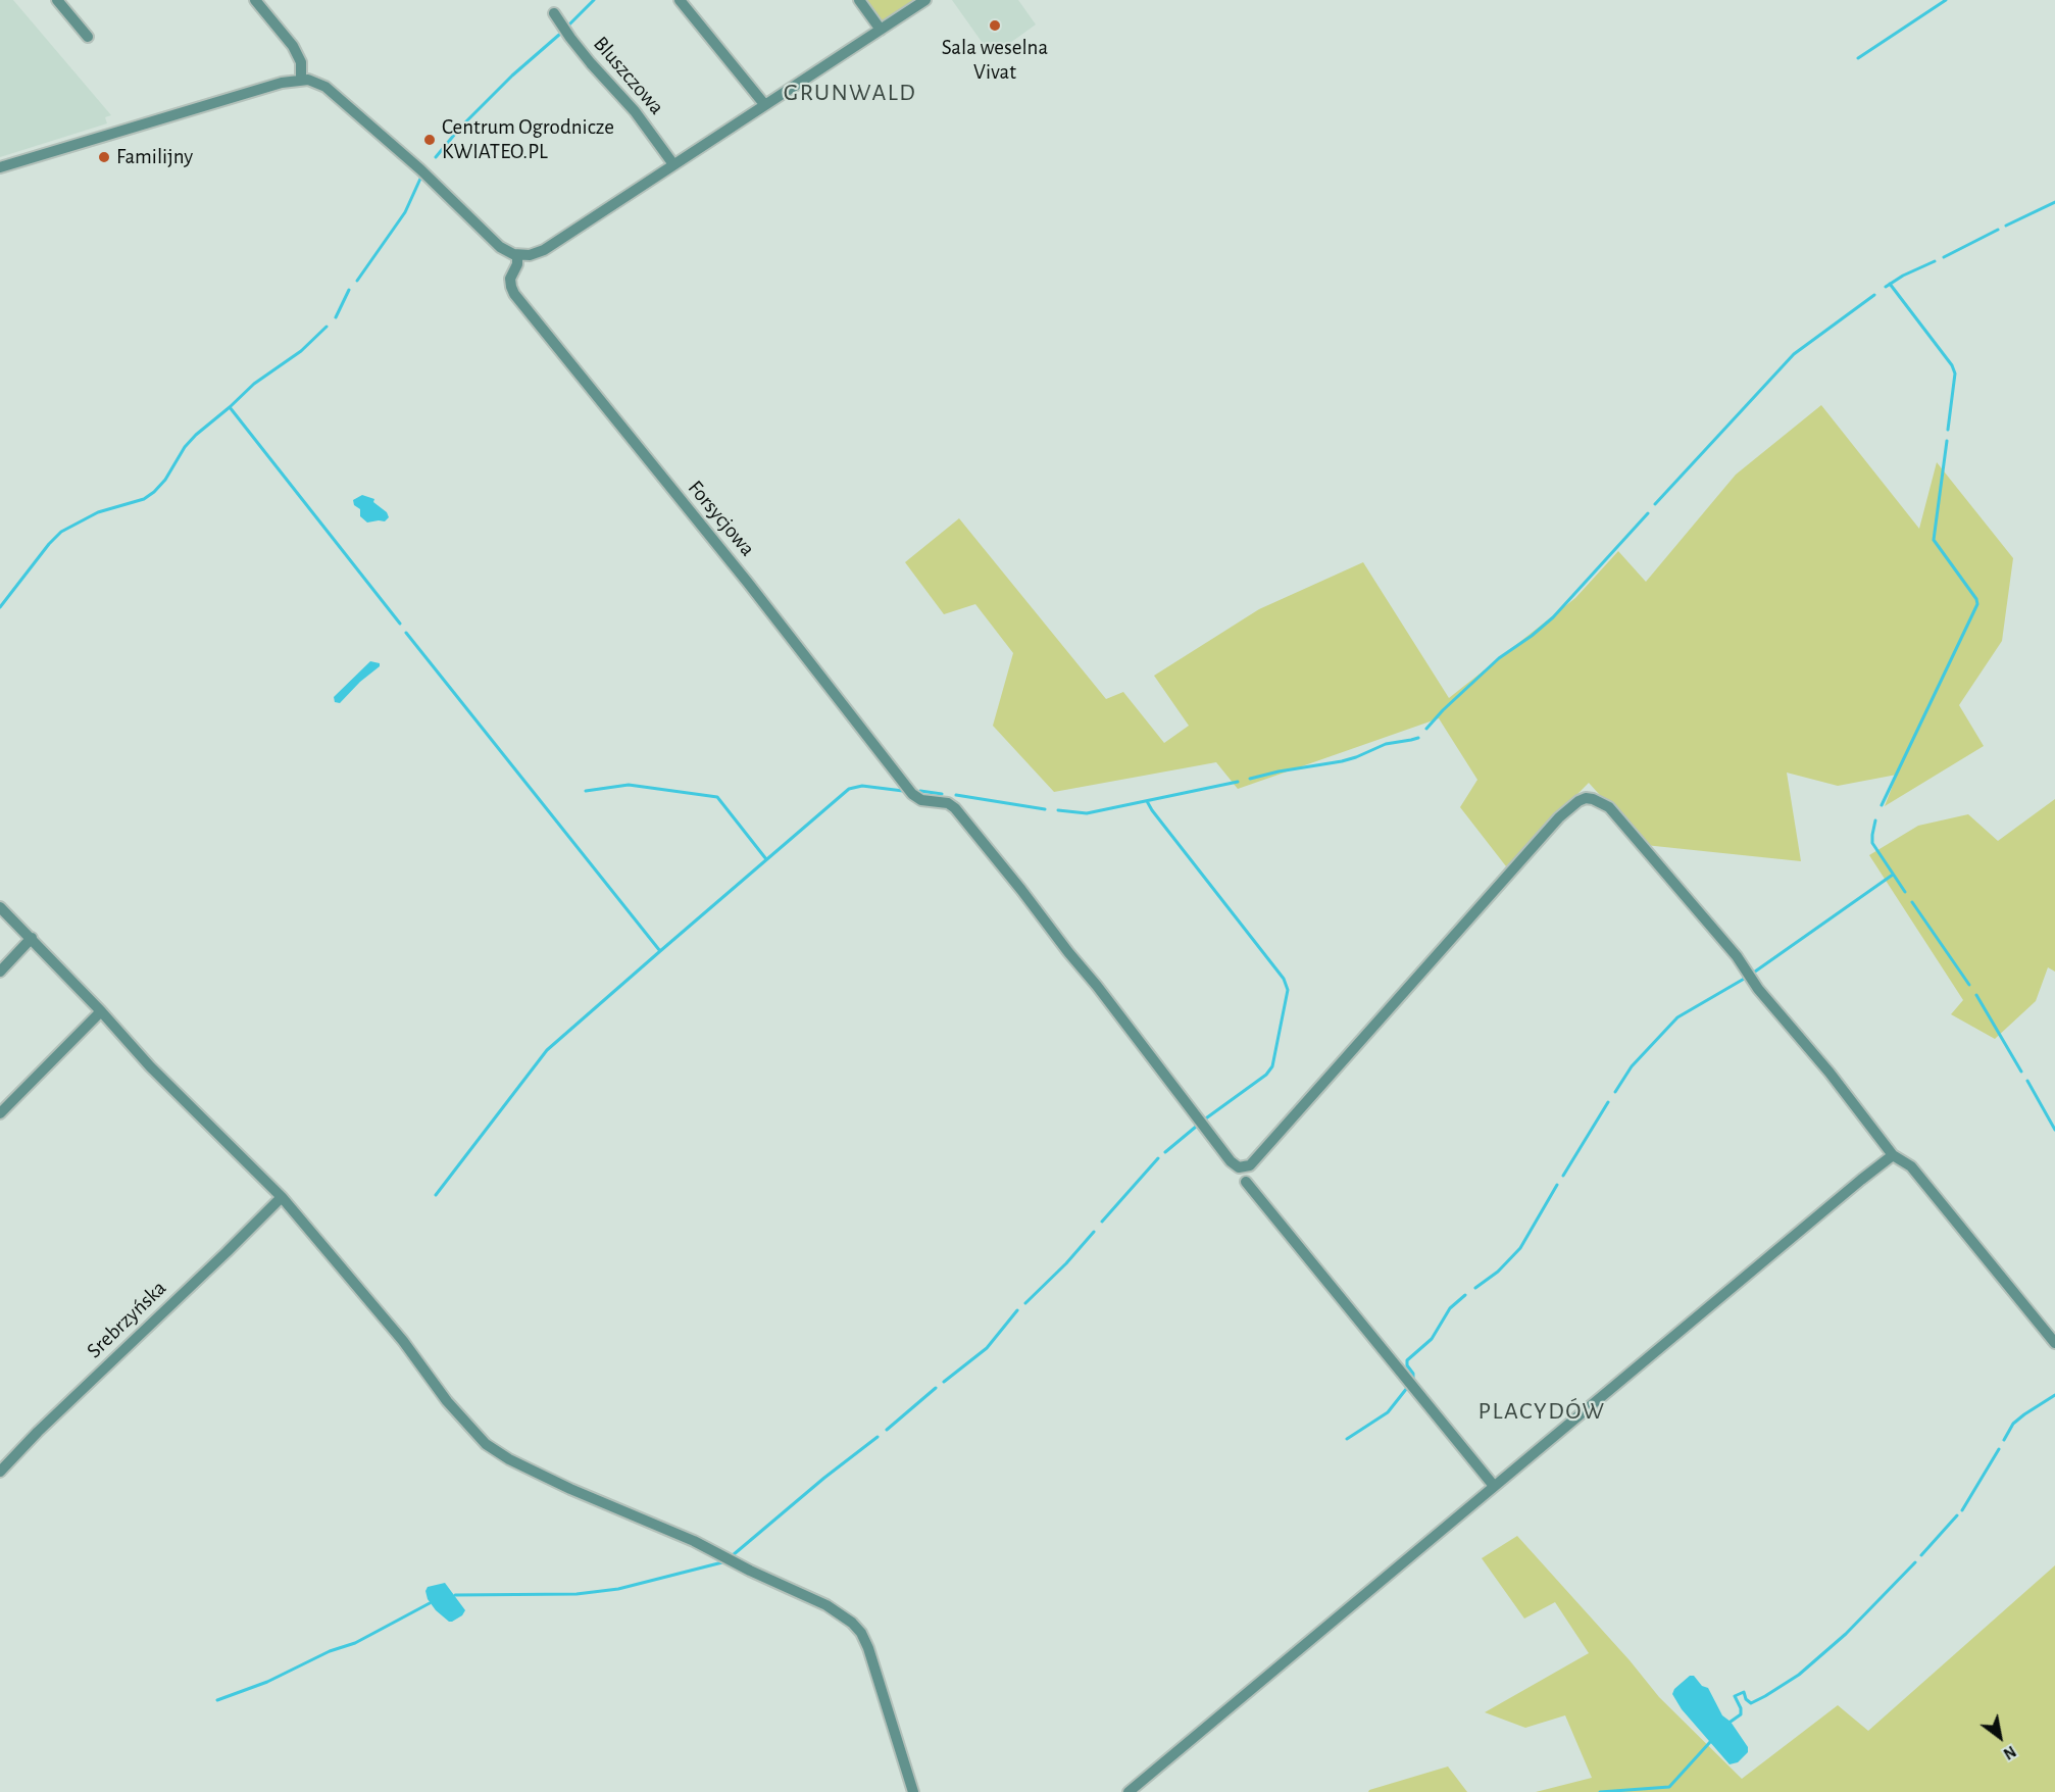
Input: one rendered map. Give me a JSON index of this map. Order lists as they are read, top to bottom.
{
  "streets": {
    "street": ["Bluszczowa", "Forsycjowa", "Srebrzyńska"]
  },
  "districts": ["GRUNWALD", "PLACYDÓW"],
  "places": ["Sala weselna Vivat", "Centrum Ogrodnicze KWIATEO.PL", "Familijny"],
  "north": "bottom right"
}
